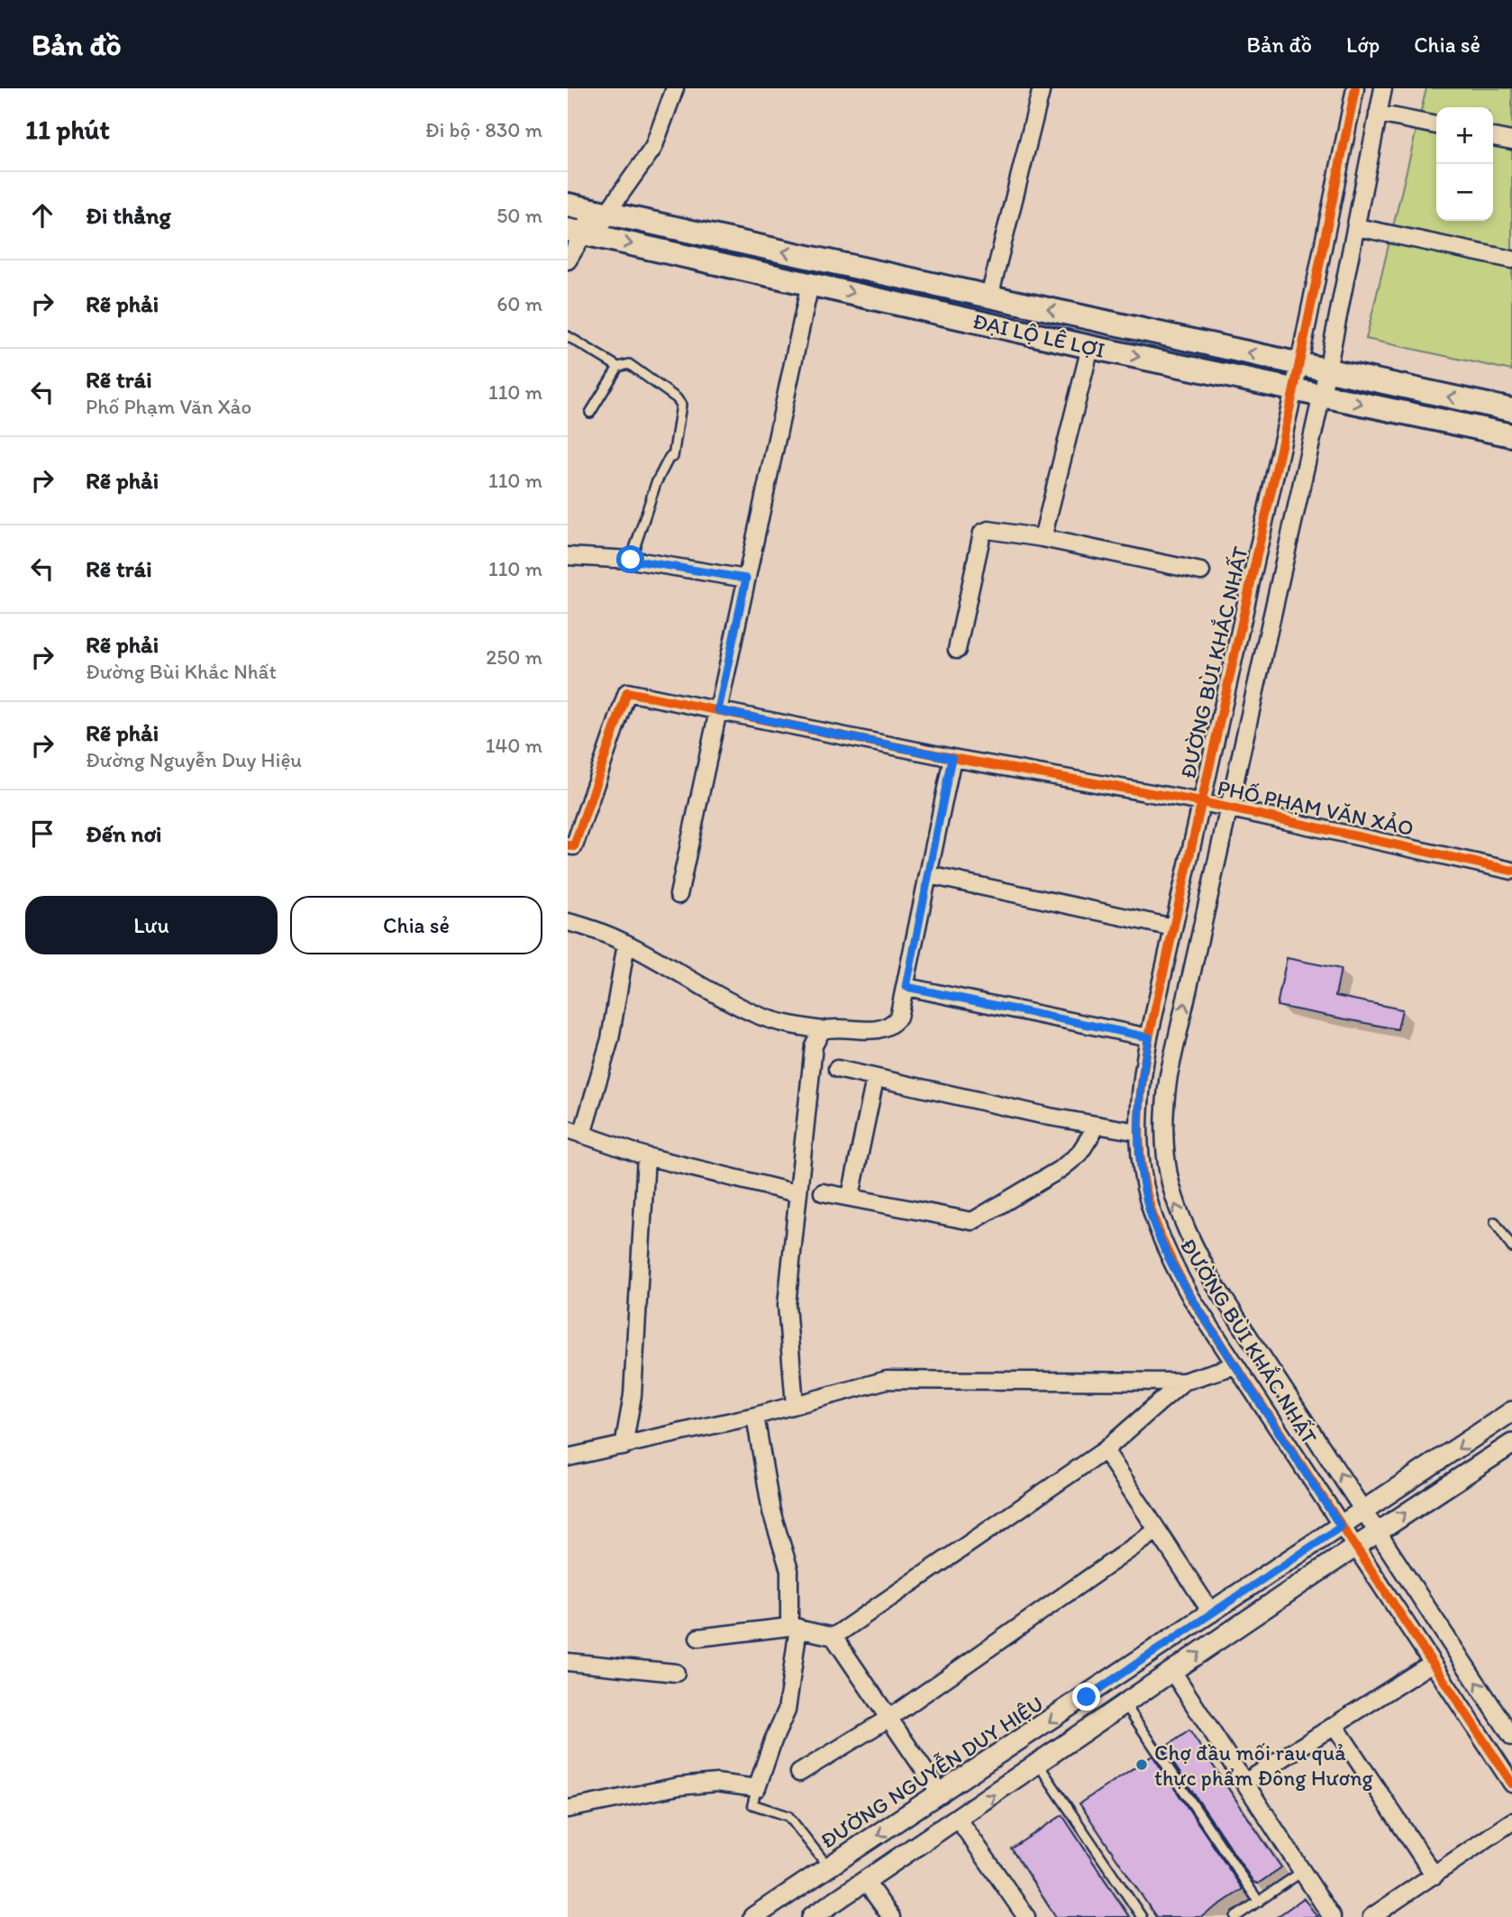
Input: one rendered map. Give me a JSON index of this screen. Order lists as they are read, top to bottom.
{
  "streets": {
    "main road": ["ĐẠI LỘ LÊ LỢI"],
    "street": ["ĐƯỜNG BÙI KHẮC NHẤT", "PHỐ PHẠM VĂN XẢO", "ĐƯỜNG NGUYỄN DUY HIỆU"]
  },
  "crossings": [
    ["ĐẠI LỘ LÊ LỢI", "ĐƯỜNG BÙI KHẮC NHẤT"],
    ["ĐƯỜNG BÙI KHẮC NHẤT", "PHỐ PHẠM VĂN XẢO"],
    ["ĐƯỜNG BÙI KHẮC NHẤT", "ĐƯỜNG NGUYỄN DUY HIỆU"]
  ],
  "places": ["Chợ đầu mối rau quả thực phẩm Đông Hương"],
  "page": {
    "header": "Bản đồ",
    "nav": ["Bản đồ", "Lớp", "Chia sẻ"],
    "heading": ["11 phút", "Đi bộ · 830 m"],
    "map_buttons": ["+", "−"],
    "list": [
      ["Đi thẳng", "50 m"],
      ["Rẽ phải", "60 m"],
      ["Rẽ trái", "Phố Phạm Văn Xảo", "110 m"],
      ["Rẽ phải", "110 m"],
      ["Rẽ trái", "110 m"],
      ["Rẽ phải", "Đường Bùi Khắc Nhất", "250 m"],
      ["Rẽ phải", "Đường Nguyễn Duy Hiệu", "140 m"],
      "Đến nơi"
    ],
    "buttons": ["Lưu", "Chia sẻ"]
  }
}
